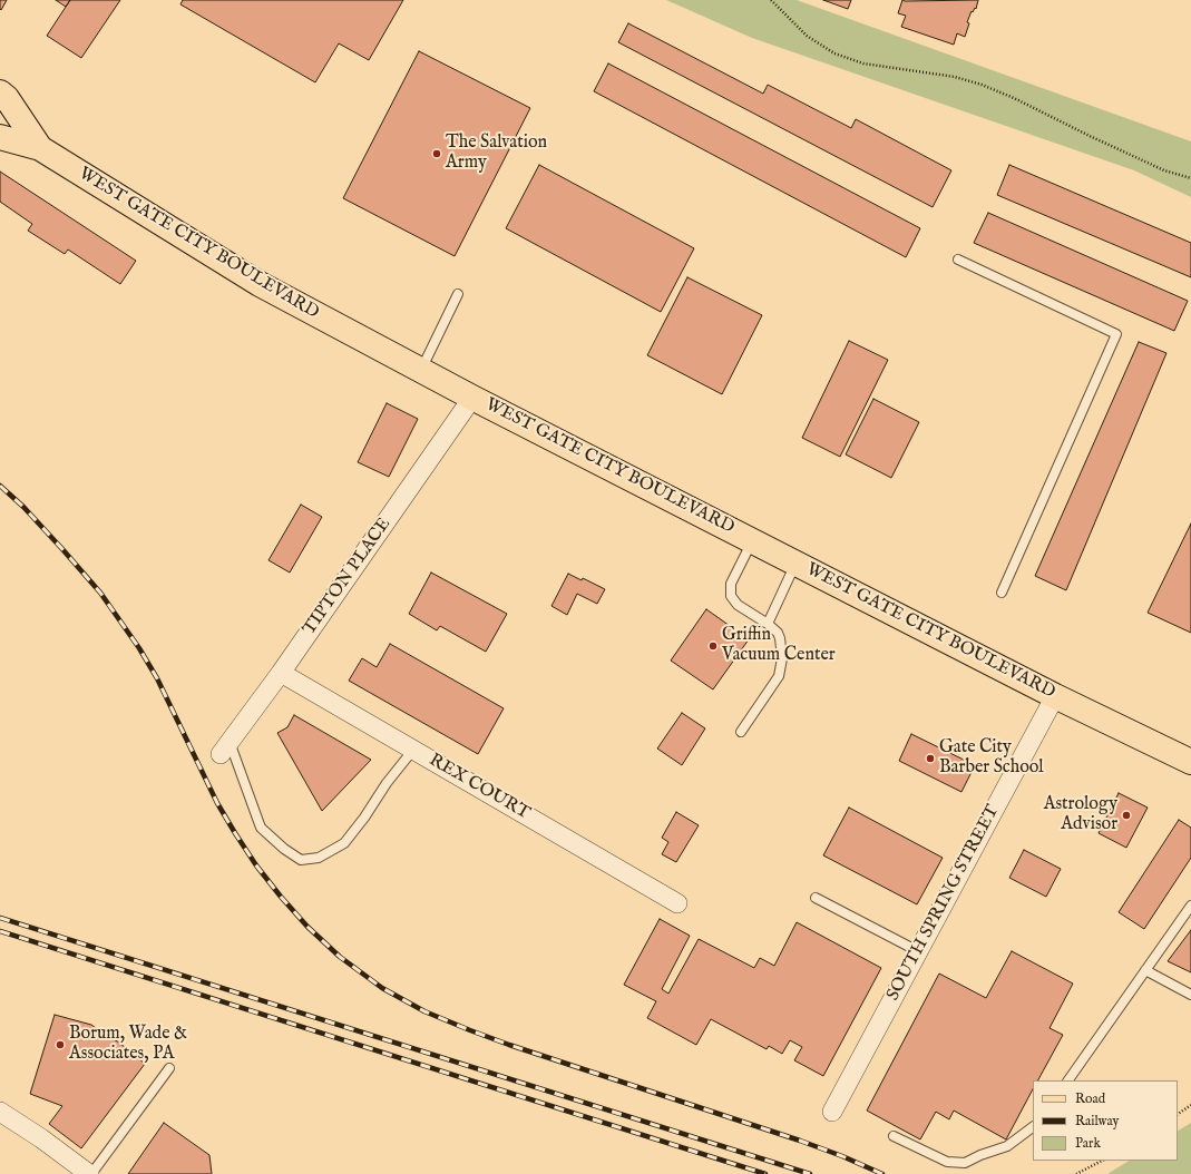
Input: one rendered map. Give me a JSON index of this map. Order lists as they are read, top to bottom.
{
  "streets": {
    "main road": ["WEST GATE CITY BOULEVARD"],
    "street": ["TIPTON PLACE", "REX COURT", "SOUTH SPRING STREET"]
  },
  "crossings": [
    ["WEST GATE CITY BOULEVARD", "TIPTON PLACE"],
    ["WEST GATE CITY BOULEVARD", "SOUTH SPRING STREET"],
    ["TIPTON PLACE", "REX COURT"]
  ],
  "places": [
    "The Salvation Army",
    "Griffin Vacuum Center",
    "Gate City Barber School",
    "Astrology Advisor",
    "Borum, Wade & Associates, PA"
  ],
  "legend": ["Road", "Railway", "Park"]
}
